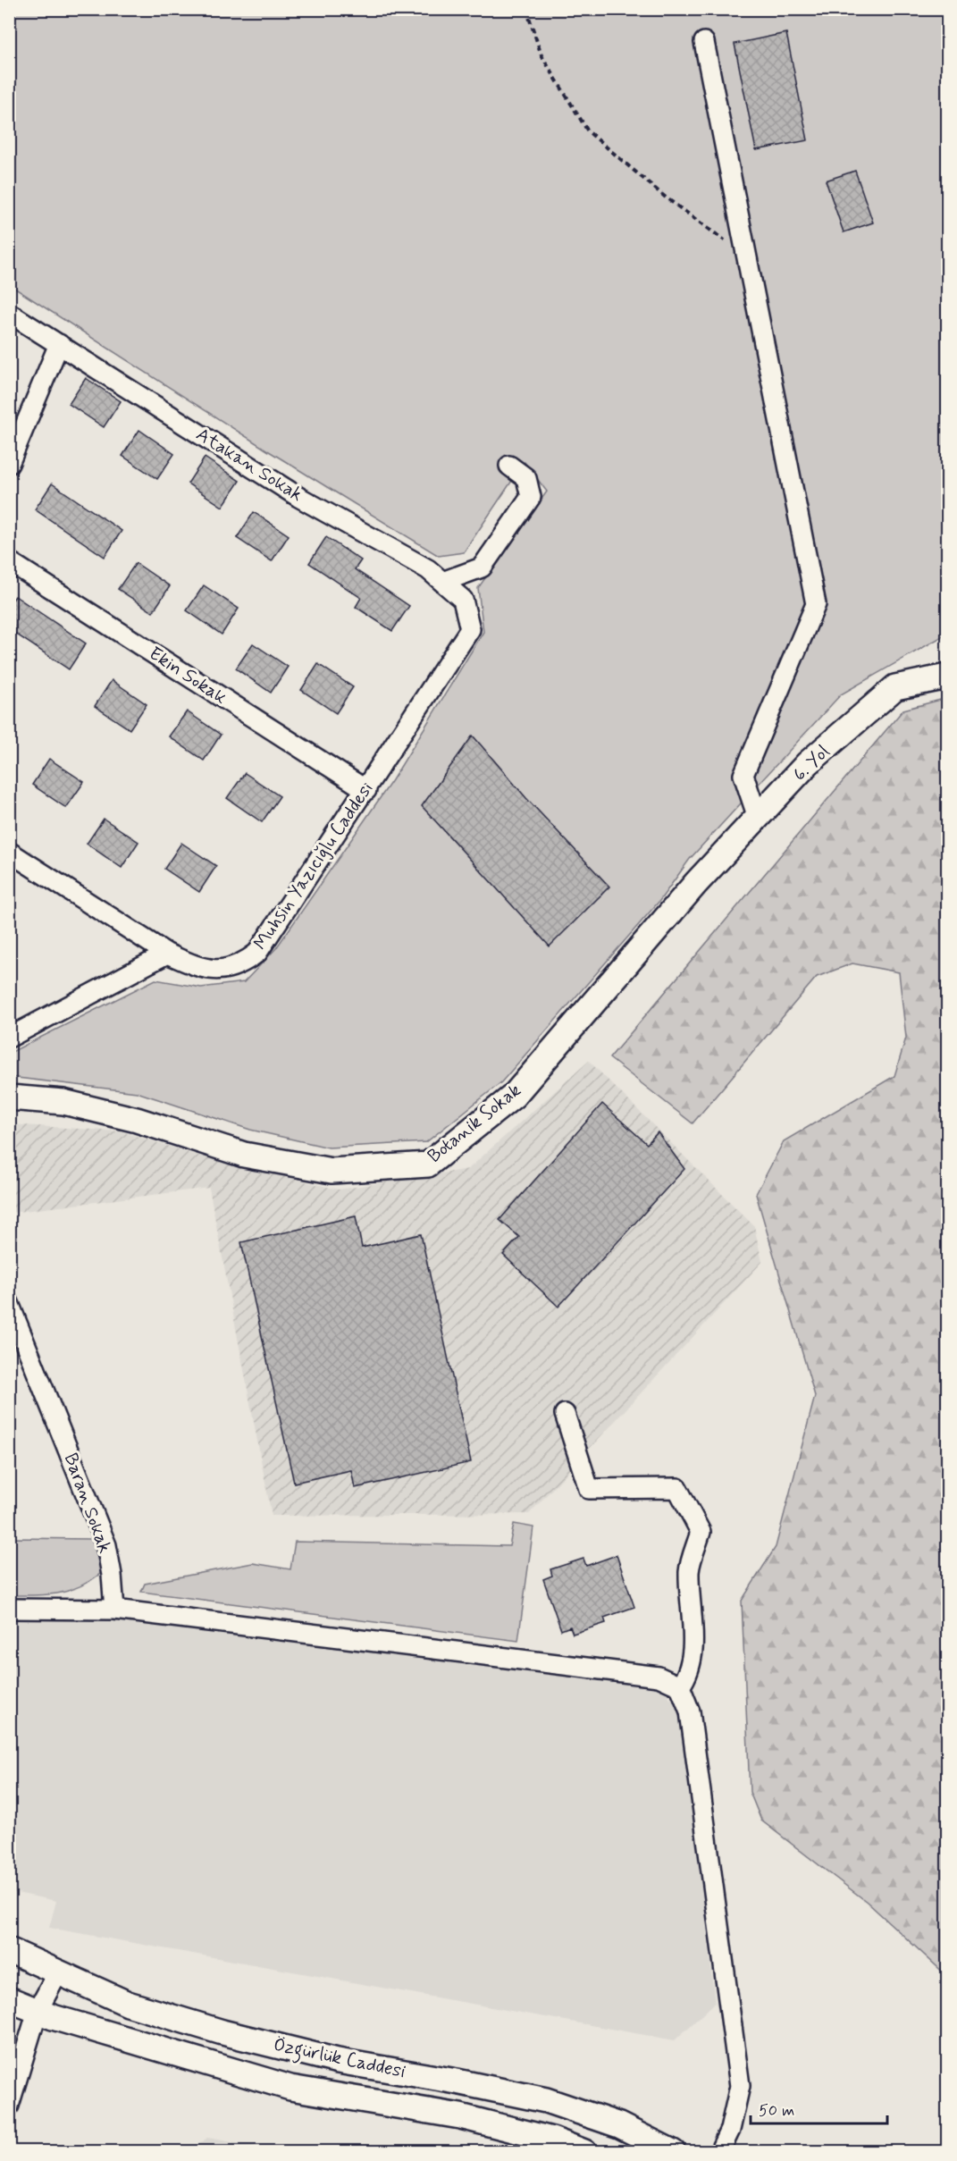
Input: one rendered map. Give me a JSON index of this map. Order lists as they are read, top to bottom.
{
  "streets": {
    "main road": ["6. Yol", "Botanik Sokak", "Özgürlük Caddesi"],
    "street": [
      "Atakan Sokak",
      "Ekin Sokak",
      "Muhsin Yazıcığlu Caddesi",
      "Baran Sokak"
    ]
  },
  "crossings": [
    ["Atakan Sokak", "Muhsin Yazıcığlu Caddesi"],
    ["Ekin Sokak", "Muhsin Yazıcığlu Caddesi"],
    ["6. Yol", "Botanik Sokak"]
  ],
  "scale_bar": "50 m"
}
